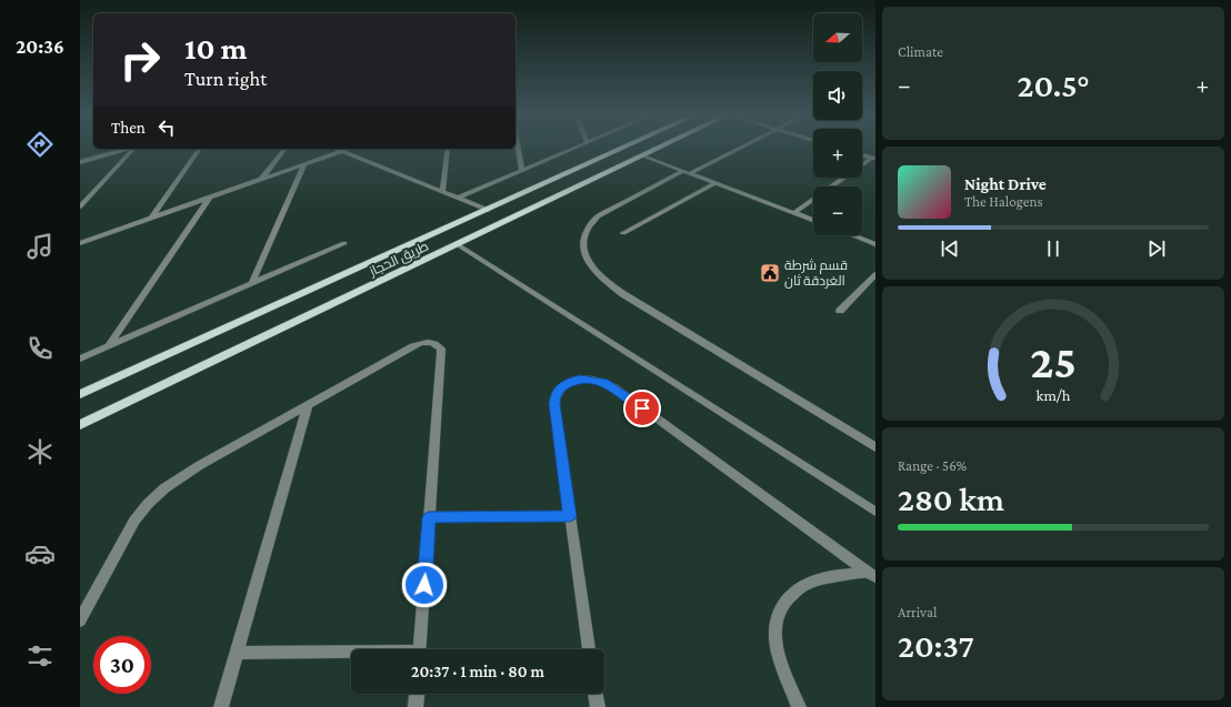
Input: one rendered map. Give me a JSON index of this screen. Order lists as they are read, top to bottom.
{
  "streets": {
    "main road": ["طريق الحجاز"]
  },
  "places": {
    "public building": ["قسم شرطة الغردقة ثان"]
  },
  "north": "left",
  "page": {
    "tabs": "20:36",
    "tile": [
      "Climate",
      ["Range · 56%", "280 km"],
      ["Arrival", "20:37"]
    ],
    "map_buttons": ["+", "−"],
    "turn": ["10 m", "Turn right"],
    "heat": ["−", "20.5°", "+"],
    "then": "Then",
    "song": ["Night Drive", "The Halogens"],
    "limit": "30",
    "trip": "20:37 · 1 min · 80 m",
    "gauge": ["25", "km/h"]
  }
}
